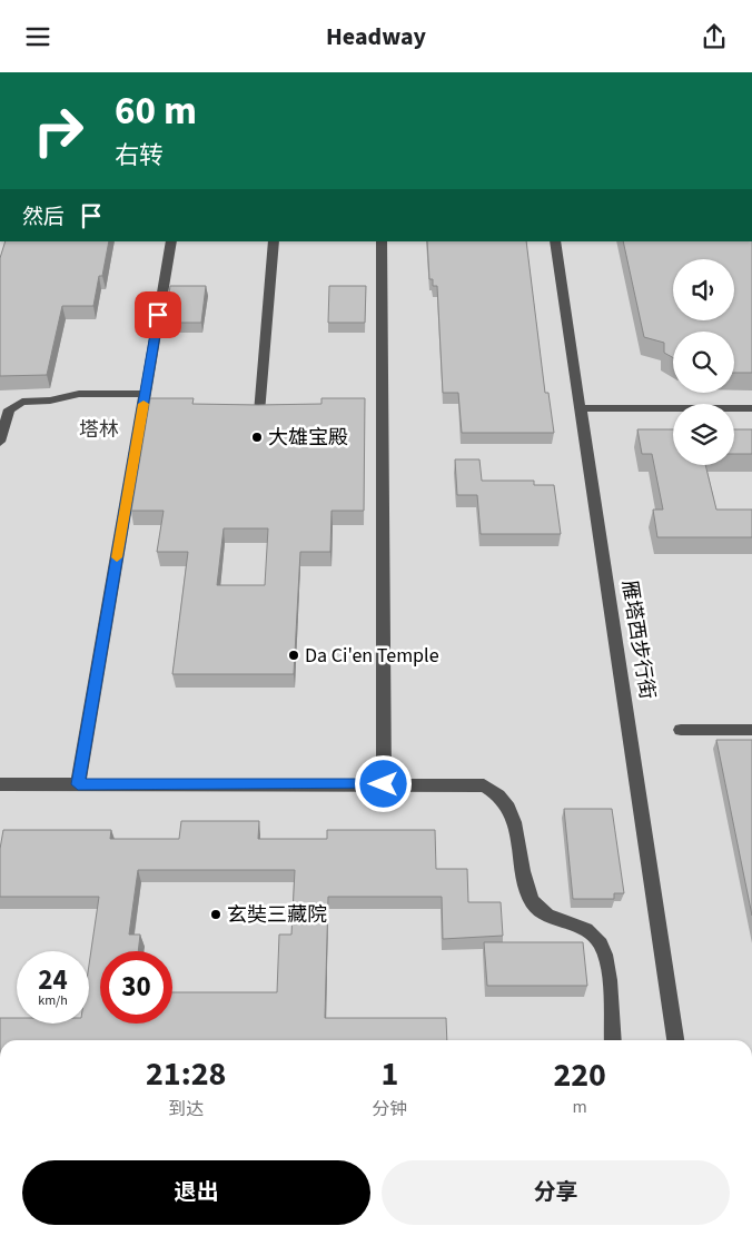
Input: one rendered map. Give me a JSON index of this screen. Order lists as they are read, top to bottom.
{
  "streets": {
    "street": ["雁塔西步行街"]
  },
  "parks": ["塔林"],
  "places": ["大雄宝殿", "Da Ci'en Temple", "玄奘三藏院"],
  "page": {
    "header": "Headway",
    "turn": ["60 m", "右转"],
    "then": "然后",
    "speed": "24 km/h",
    "limit": "30",
    "eta": [
      "21:28",
      "到达",
      "1",
      "分钟",
      "220",
      "m"
    ],
    "buttons": ["退出", "分享"]
  }
}
